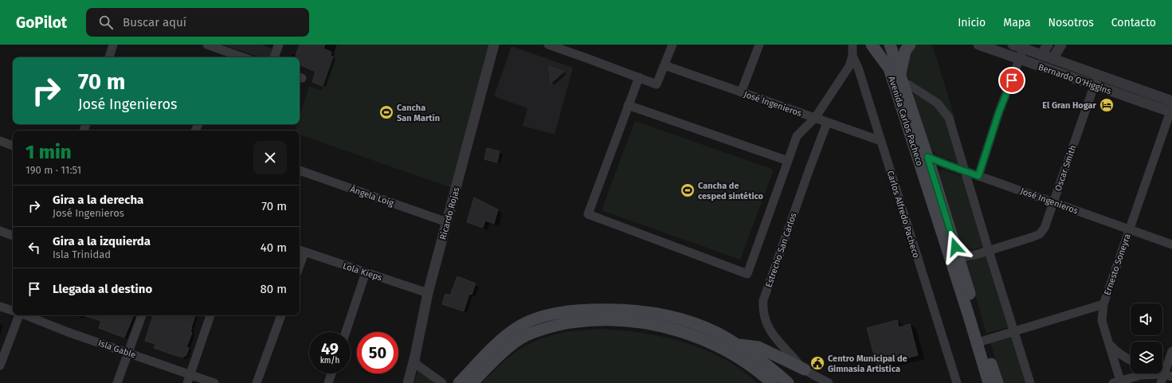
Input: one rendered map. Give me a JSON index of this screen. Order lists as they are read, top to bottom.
{
  "streets": {
    "main road": ["Avenida Carlos Pacheco"],
    "street": [
      "Bernardo O'Higgins",
      "José Ingenieros",
      "Oscar Smith",
      "Ángela Loig",
      "Ricardo Rojas",
      "Carlos Alfredo Pacheco",
      "Estrecho San Carlos",
      "Ernesto Soneyra",
      "Lola Kieps",
      "Isla Gable"
    ]
  },
  "crossings": [
    ["Bernardo O'Higgins", "Oscar Smith"],
    ["Bernardo O'Higgins", "Ernesto Soneyra"],
    ["José Ingenieros", "Avenida Carlos Pacheco"],
    ["José Ingenieros", "Oscar Smith"],
    ["José Ingenieros", "Carlos Alfredo Pacheco"],
    ["José Ingenieros", "Estrecho San Carlos"],
    ["José Ingenieros", "Ernesto Soneyra"],
    ["Avenida Carlos Pacheco", "Oscar Smith"],
    ["Avenida Carlos Pacheco", "Ernesto Soneyra"],
    ["Ángela Loig", "Ricardo Rojas"],
    ["Ricardo Rojas", "Lola Kieps"]
  ],
  "places": {
    "hotel": ["El Gran Hogar"],
    "sports": ["Cancha San Martín", "Cancha de cesped sintético"],
    "public building": ["Centro Municipal de Gimnasia Artistica"]
  },
  "page": {
    "header": "GoPilot",
    "search": "Buscar aquí",
    "nav": [
      "Inicio",
      "Mapa",
      "Nosotros",
      "Contacto"
    ],
    "turn": ["70 m", "José Ingenieros"],
    "heading": ["1 min", "190 m · 11:51"],
    "list": [
      {
        "name": "Gira a la derecha",
        "note": "José Ingenieros",
        "value": "70 m"
      },
      {
        "name": "Gira a la izquierda",
        "note": "Isla Trinidad",
        "value": "40 m"
      },
      {
        "name": "Llegada al destino",
        "value": "80 m"
      }
    ],
    "speed": "49 km/h",
    "limit": "50"
  }
}
